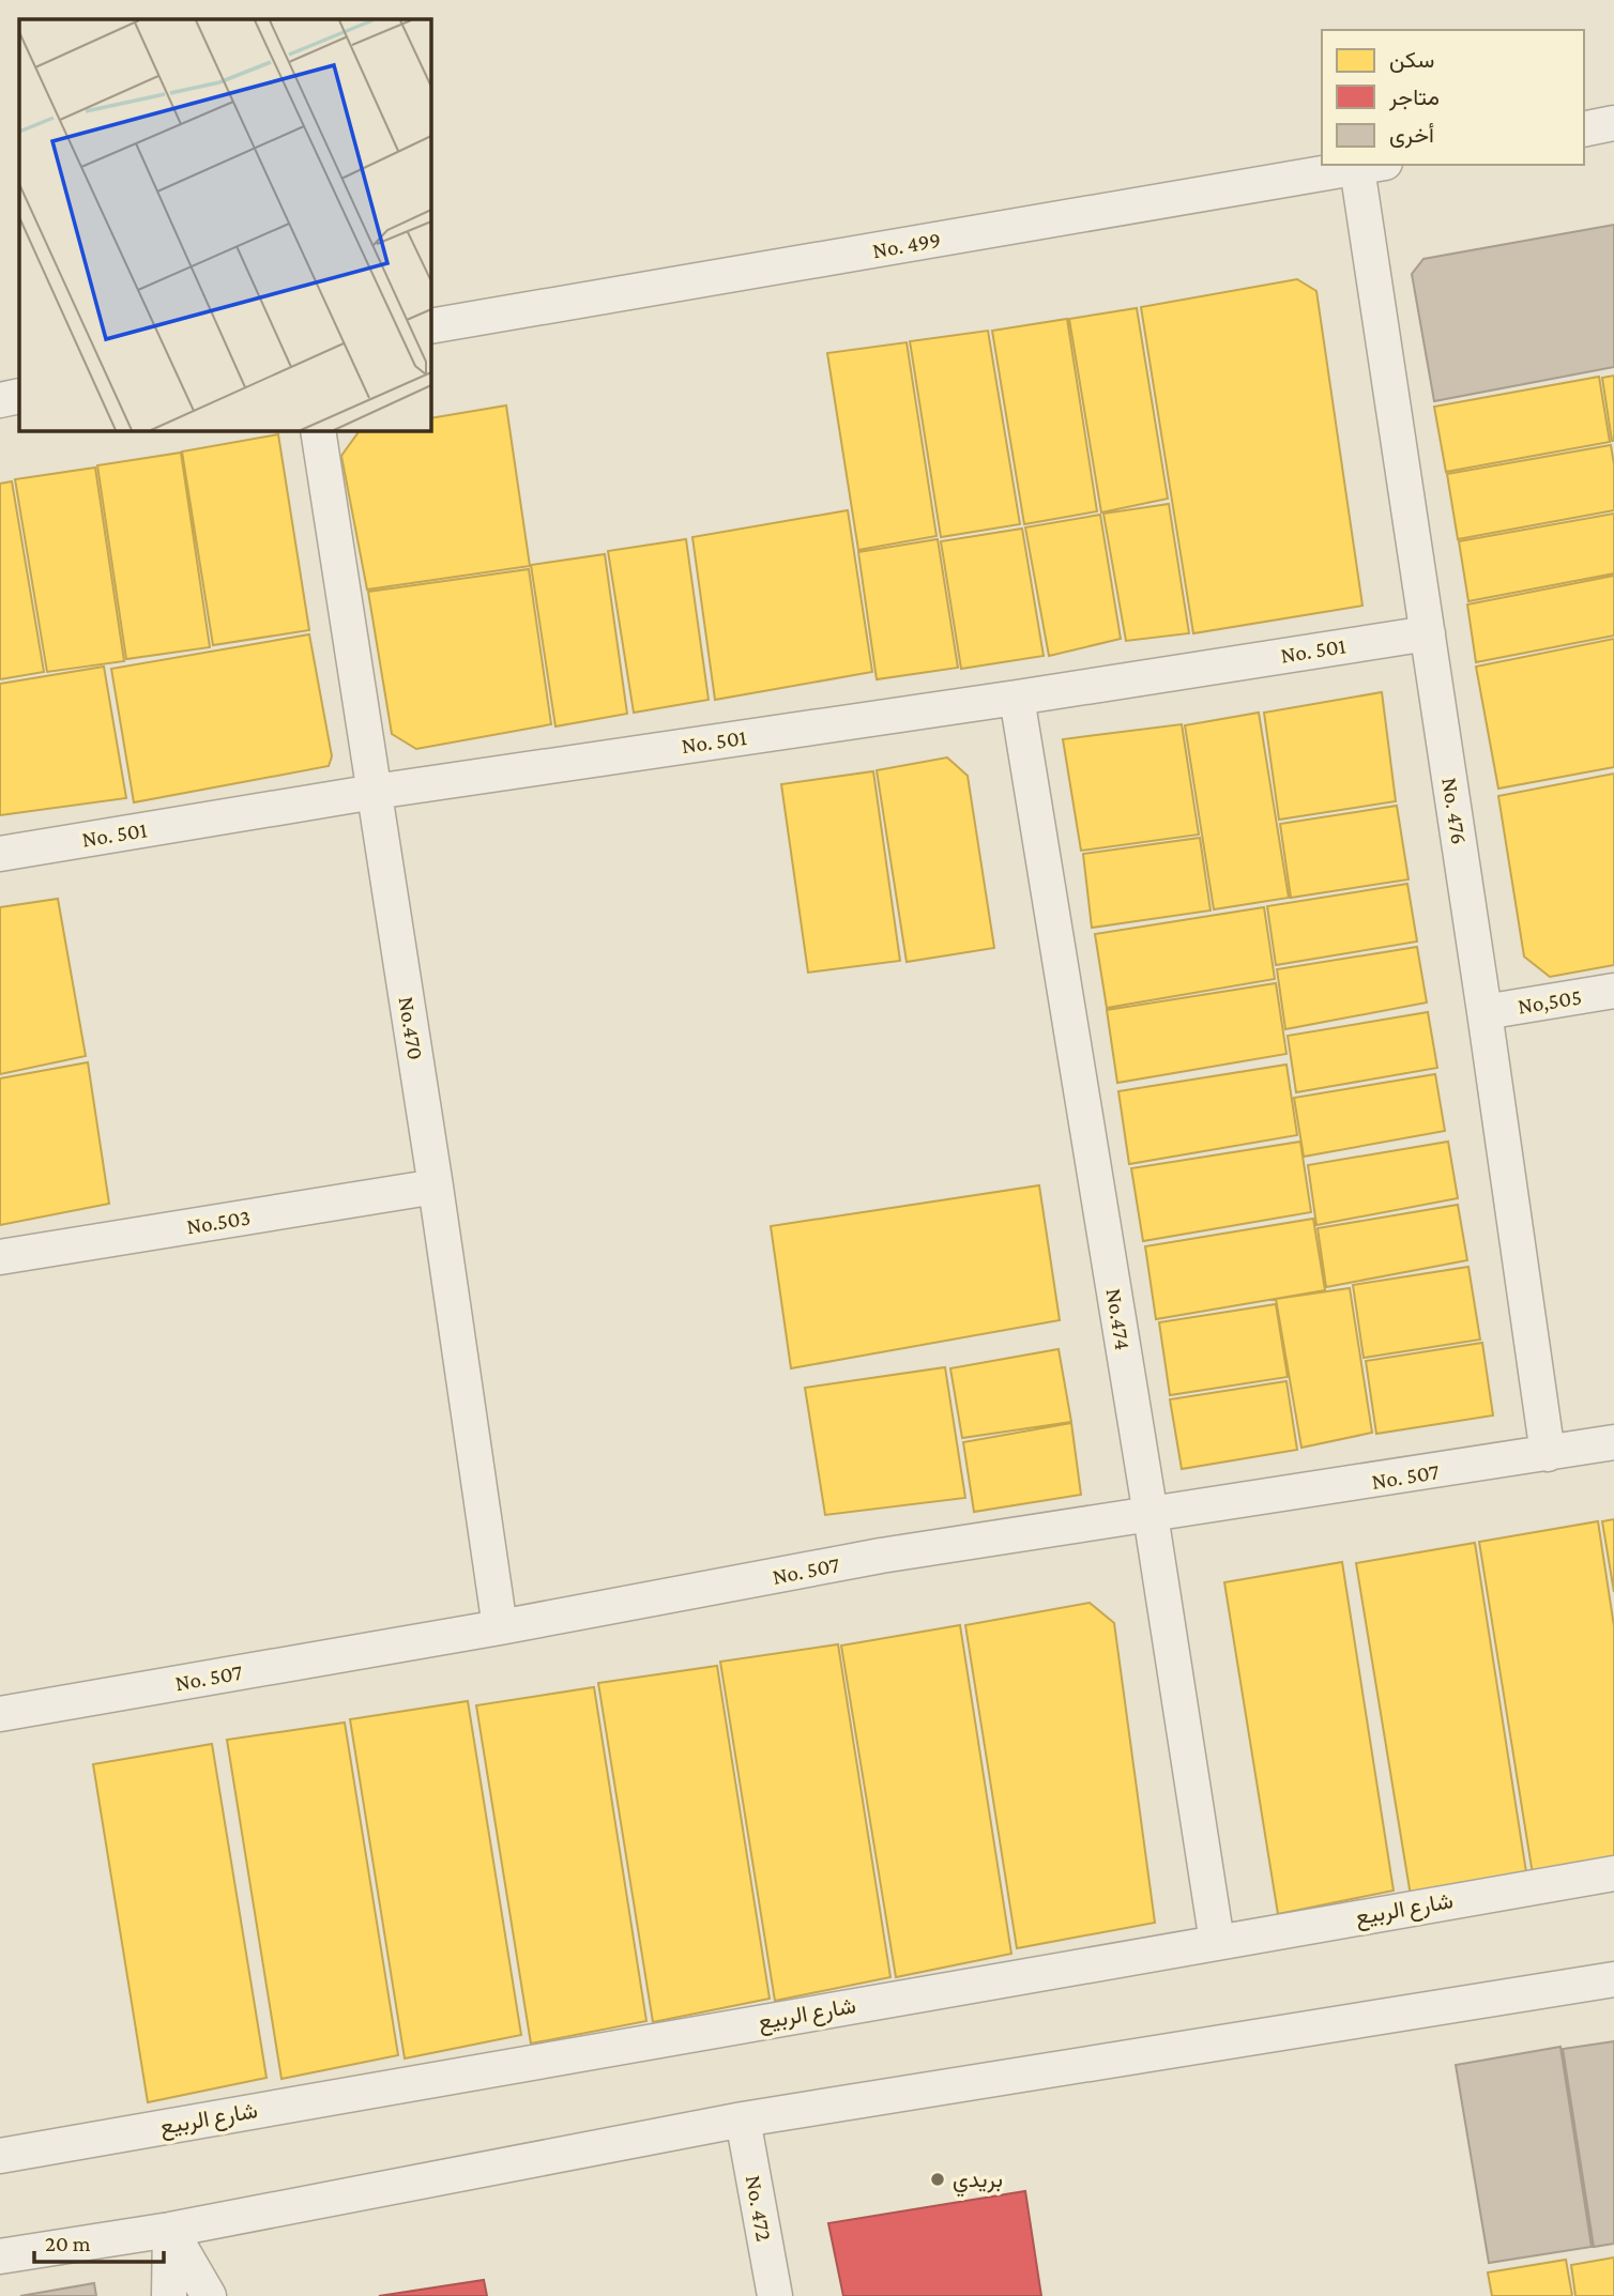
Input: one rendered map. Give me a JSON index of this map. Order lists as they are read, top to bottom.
{
  "streets": {
    "street": [
      "No. 499",
      "No. 501",
      "No. 476",
      "No,505",
      "No.470",
      "No.503",
      "No.474",
      "No. 507",
      "شارع الربيع",
      "No. 472"
    ]
  },
  "crossings": [
    ["No. 499", "No. 476"],
    ["No. 501", "No. 476"],
    ["No. 501", "No.470"],
    ["No. 501", "No.474"],
    ["No. 476", "No,505"],
    ["No. 476", "No. 507"],
    ["No.470", "No.503"],
    ["No.470", "No. 507"],
    ["No.474", "No. 507"],
    ["No.474", "شارع الربيع"]
  ],
  "places": ["بريدي"],
  "legend": ["سكن", "متاجر", "أخرى"],
  "scale_bar": "20 m"
}
